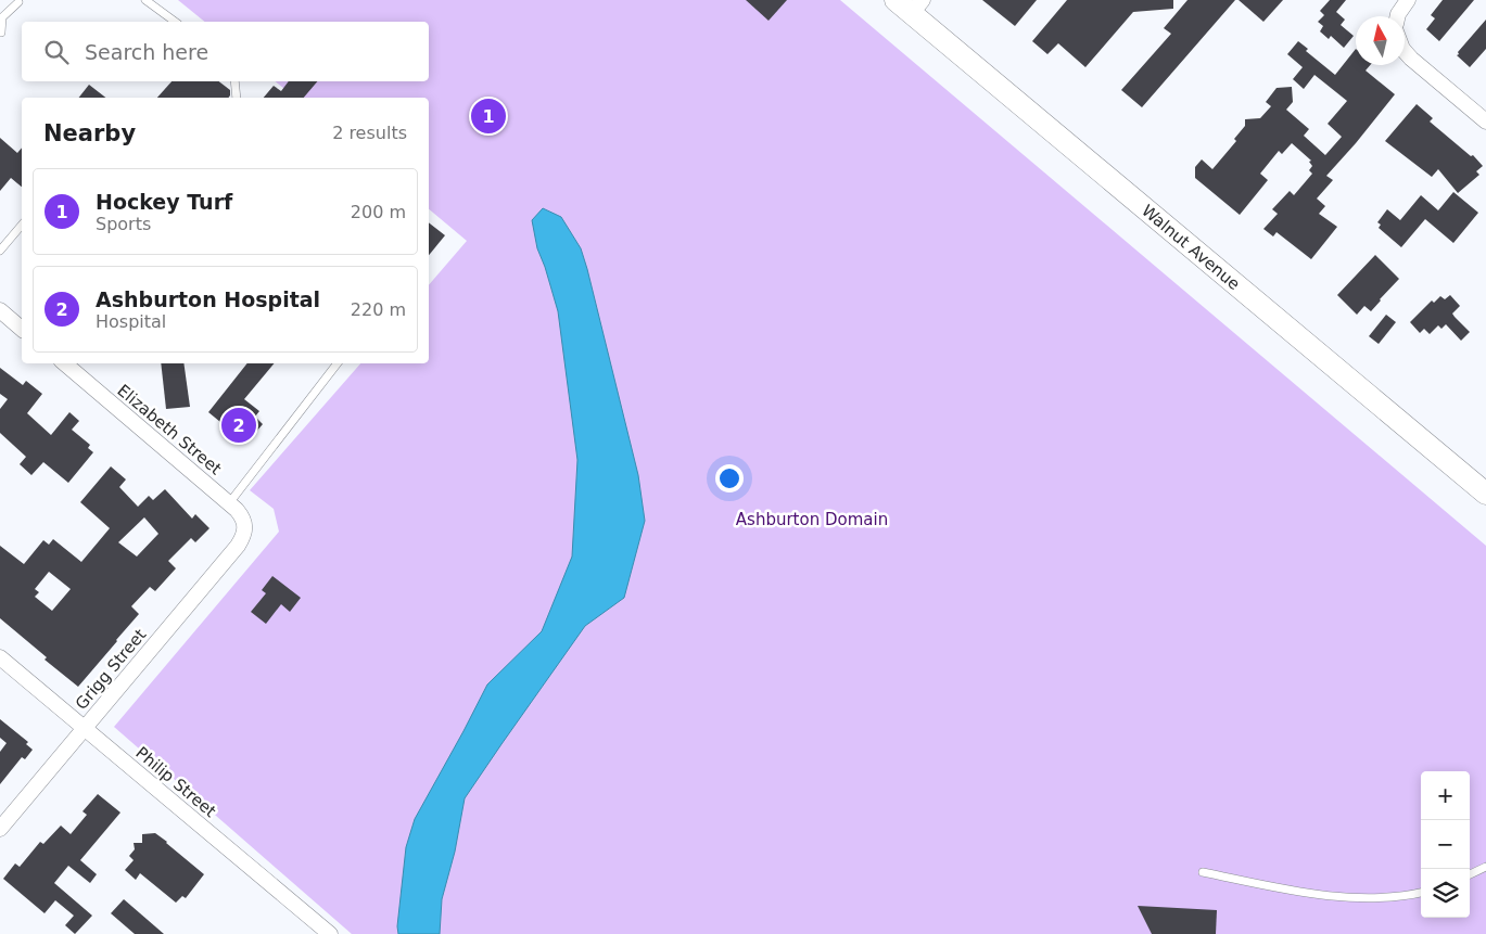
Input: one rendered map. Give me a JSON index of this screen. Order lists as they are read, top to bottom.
{
  "streets": {
    "main road": ["Walnut Avenue"],
    "street": ["Elizabeth Street", "Grigg Street", "Philip Street"]
  },
  "crossings": [
    ["Elizabeth Street", "Grigg Street"],
    ["Grigg Street", "Philip Street"]
  ],
  "parks": ["Ashburton Domain"],
  "north": "top",
  "page": {
    "search": "Search here",
    "pins": ["1", "2"],
    "heading": ["Nearby", "2 results"],
    "list": [
      {
        "mark": "1",
        "name": "Hockey Turf",
        "note": "Sports",
        "value": "200 m"
      },
      {
        "mark": "2",
        "name": "Ashburton Hospital",
        "note": "Hospital",
        "value": "220 m"
      }
    ],
    "map_buttons": ["+", "−"]
  }
}
